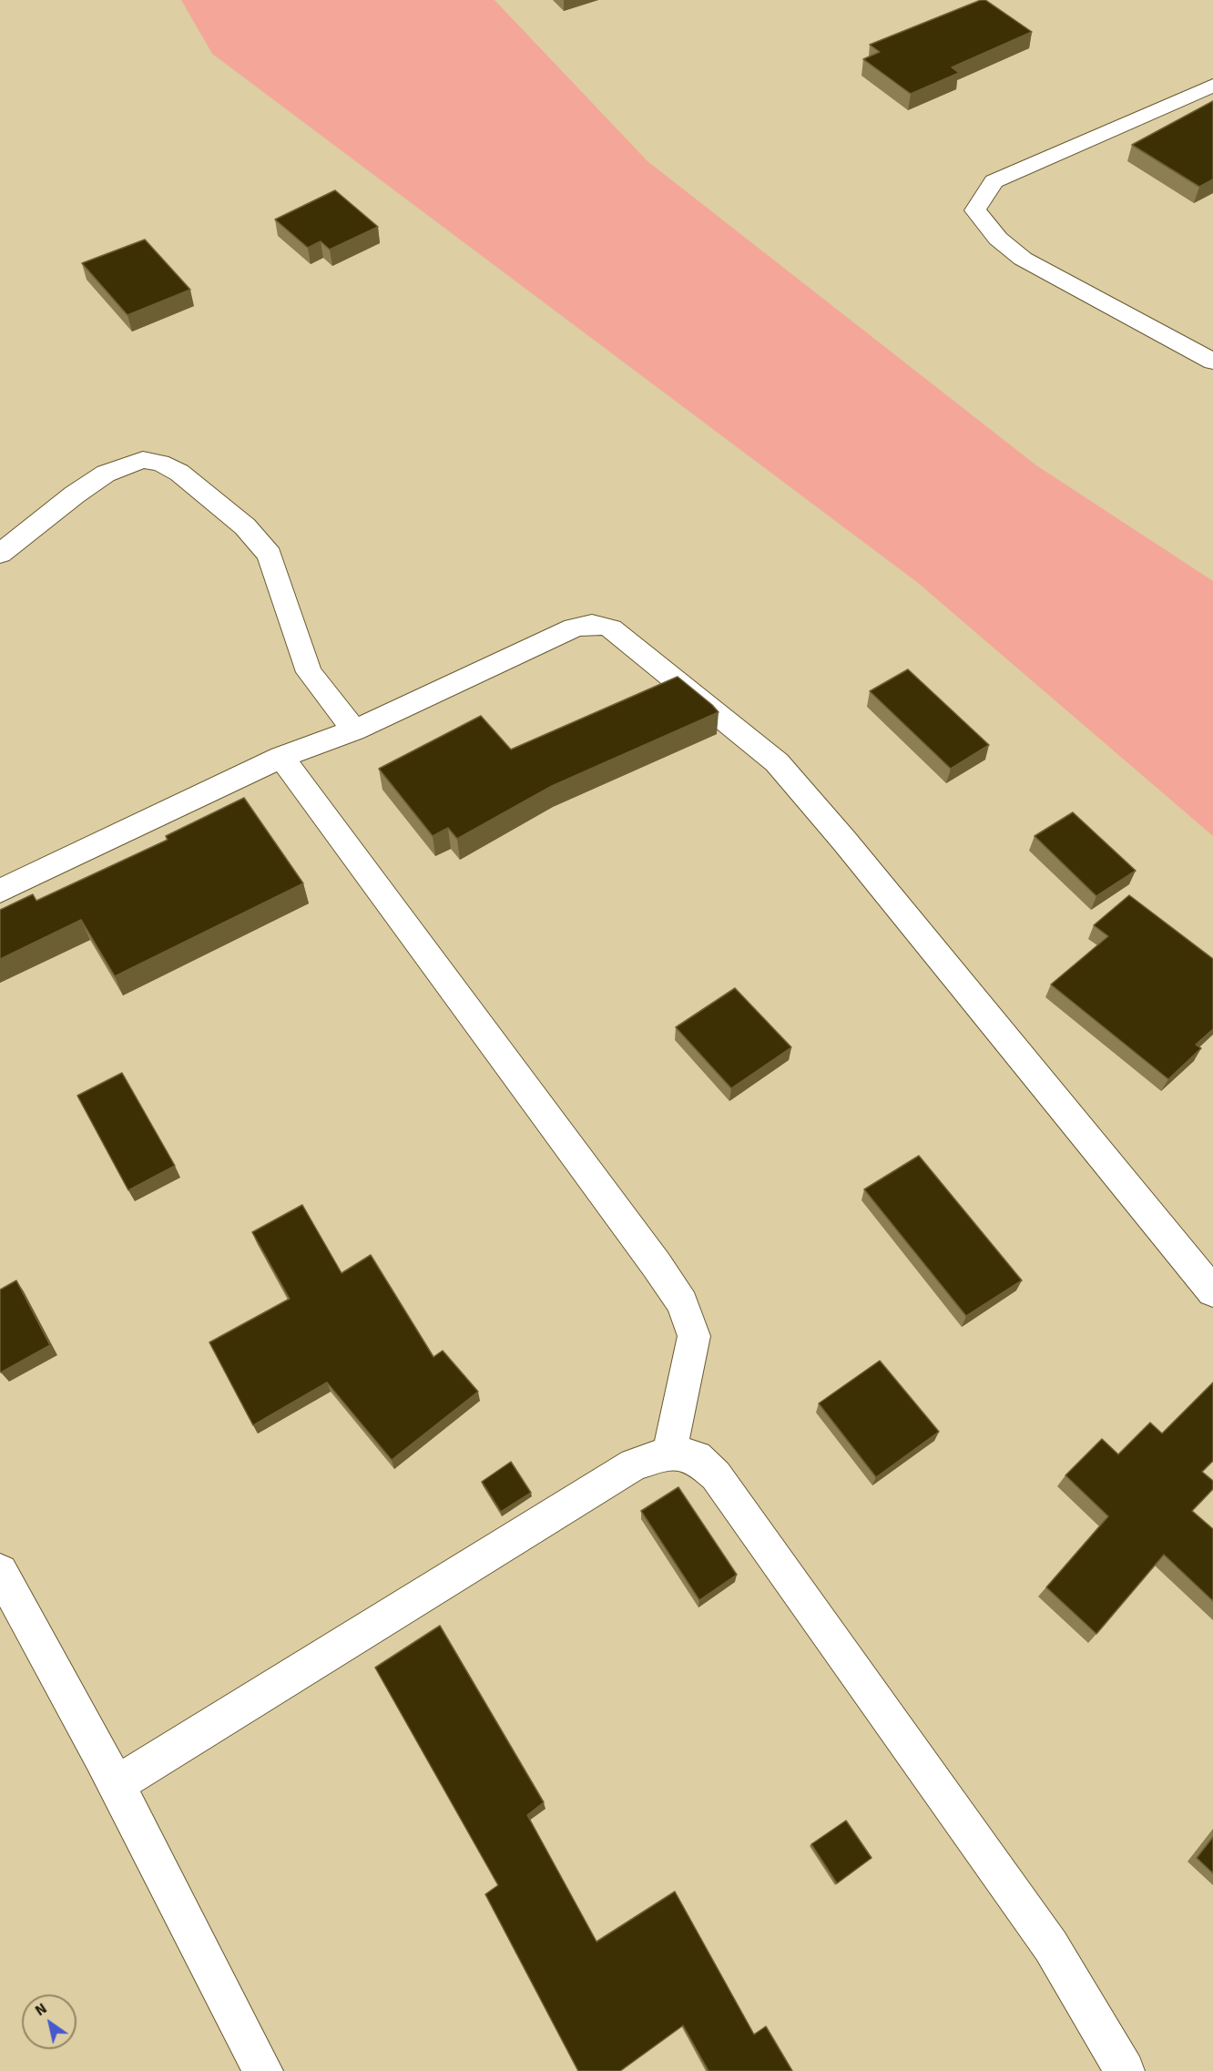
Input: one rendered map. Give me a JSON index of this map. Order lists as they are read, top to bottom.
{
  "north": "top left"
}
